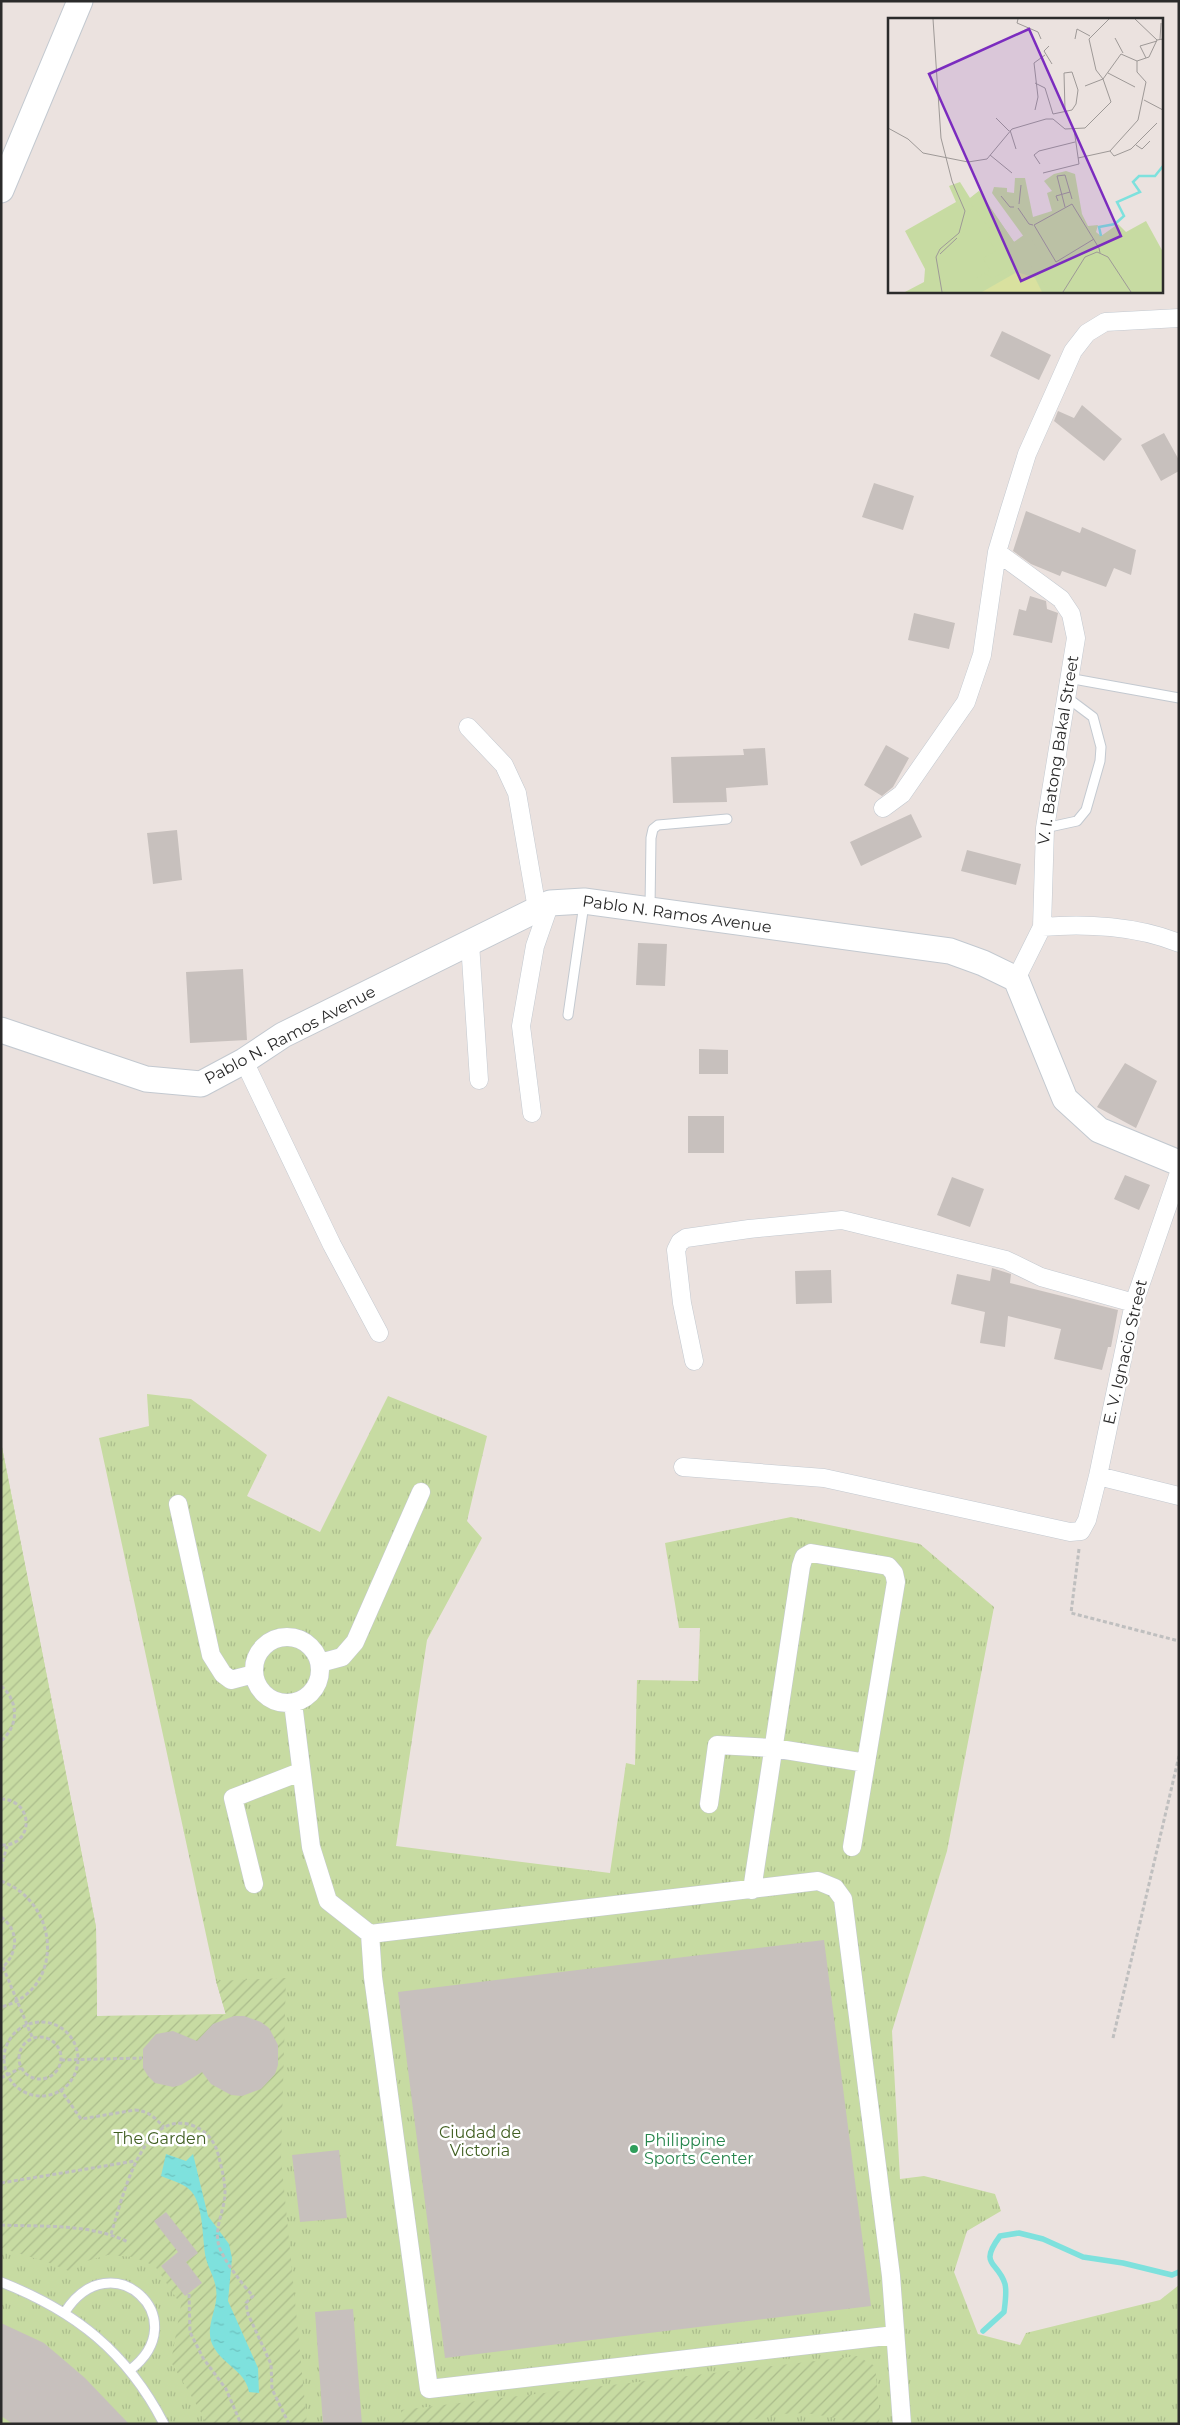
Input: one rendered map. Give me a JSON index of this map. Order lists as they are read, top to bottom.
{
  "streets": {
    "street": ["V. I. Batong Bakal Street", "Pablo N. Ramos Avenue", "E. V. Ignacio Street"]
  },
  "crossings": [
    ["V. I. Batong Bakal Street", "Pablo N. Ramos Avenue"]
  ],
  "parks": ["Ciudad de Victoria", "The Garden"],
  "places": ["Philippine Sports Center"]
}
